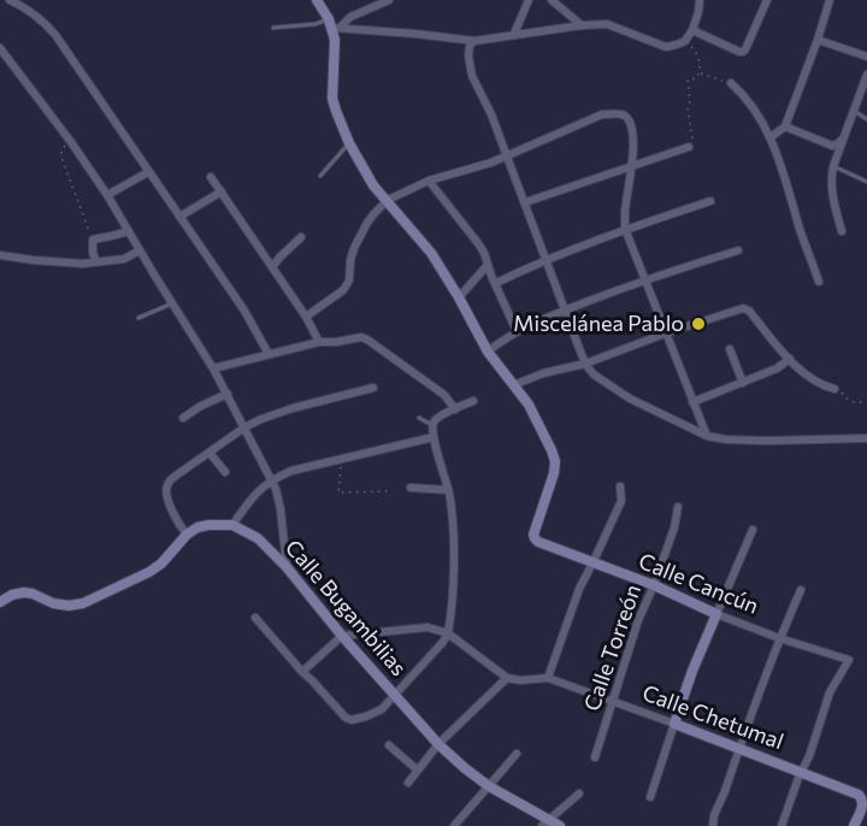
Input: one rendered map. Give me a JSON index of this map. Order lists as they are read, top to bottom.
{
  "streets": {
    "street": [
      "Calle Cancún",
      "Calle Bugambilias",
      "Calle Torreón",
      "Calle Chetumal"
    ]
  },
  "crossings": [
    ["Calle Cancún", "Calle Torreón"],
    ["Calle Cancún", "Calle Chetumal"],
    ["Calle Torreón", "Calle Chetumal"]
  ],
  "places": ["Miscelánea Pablo"]
}
